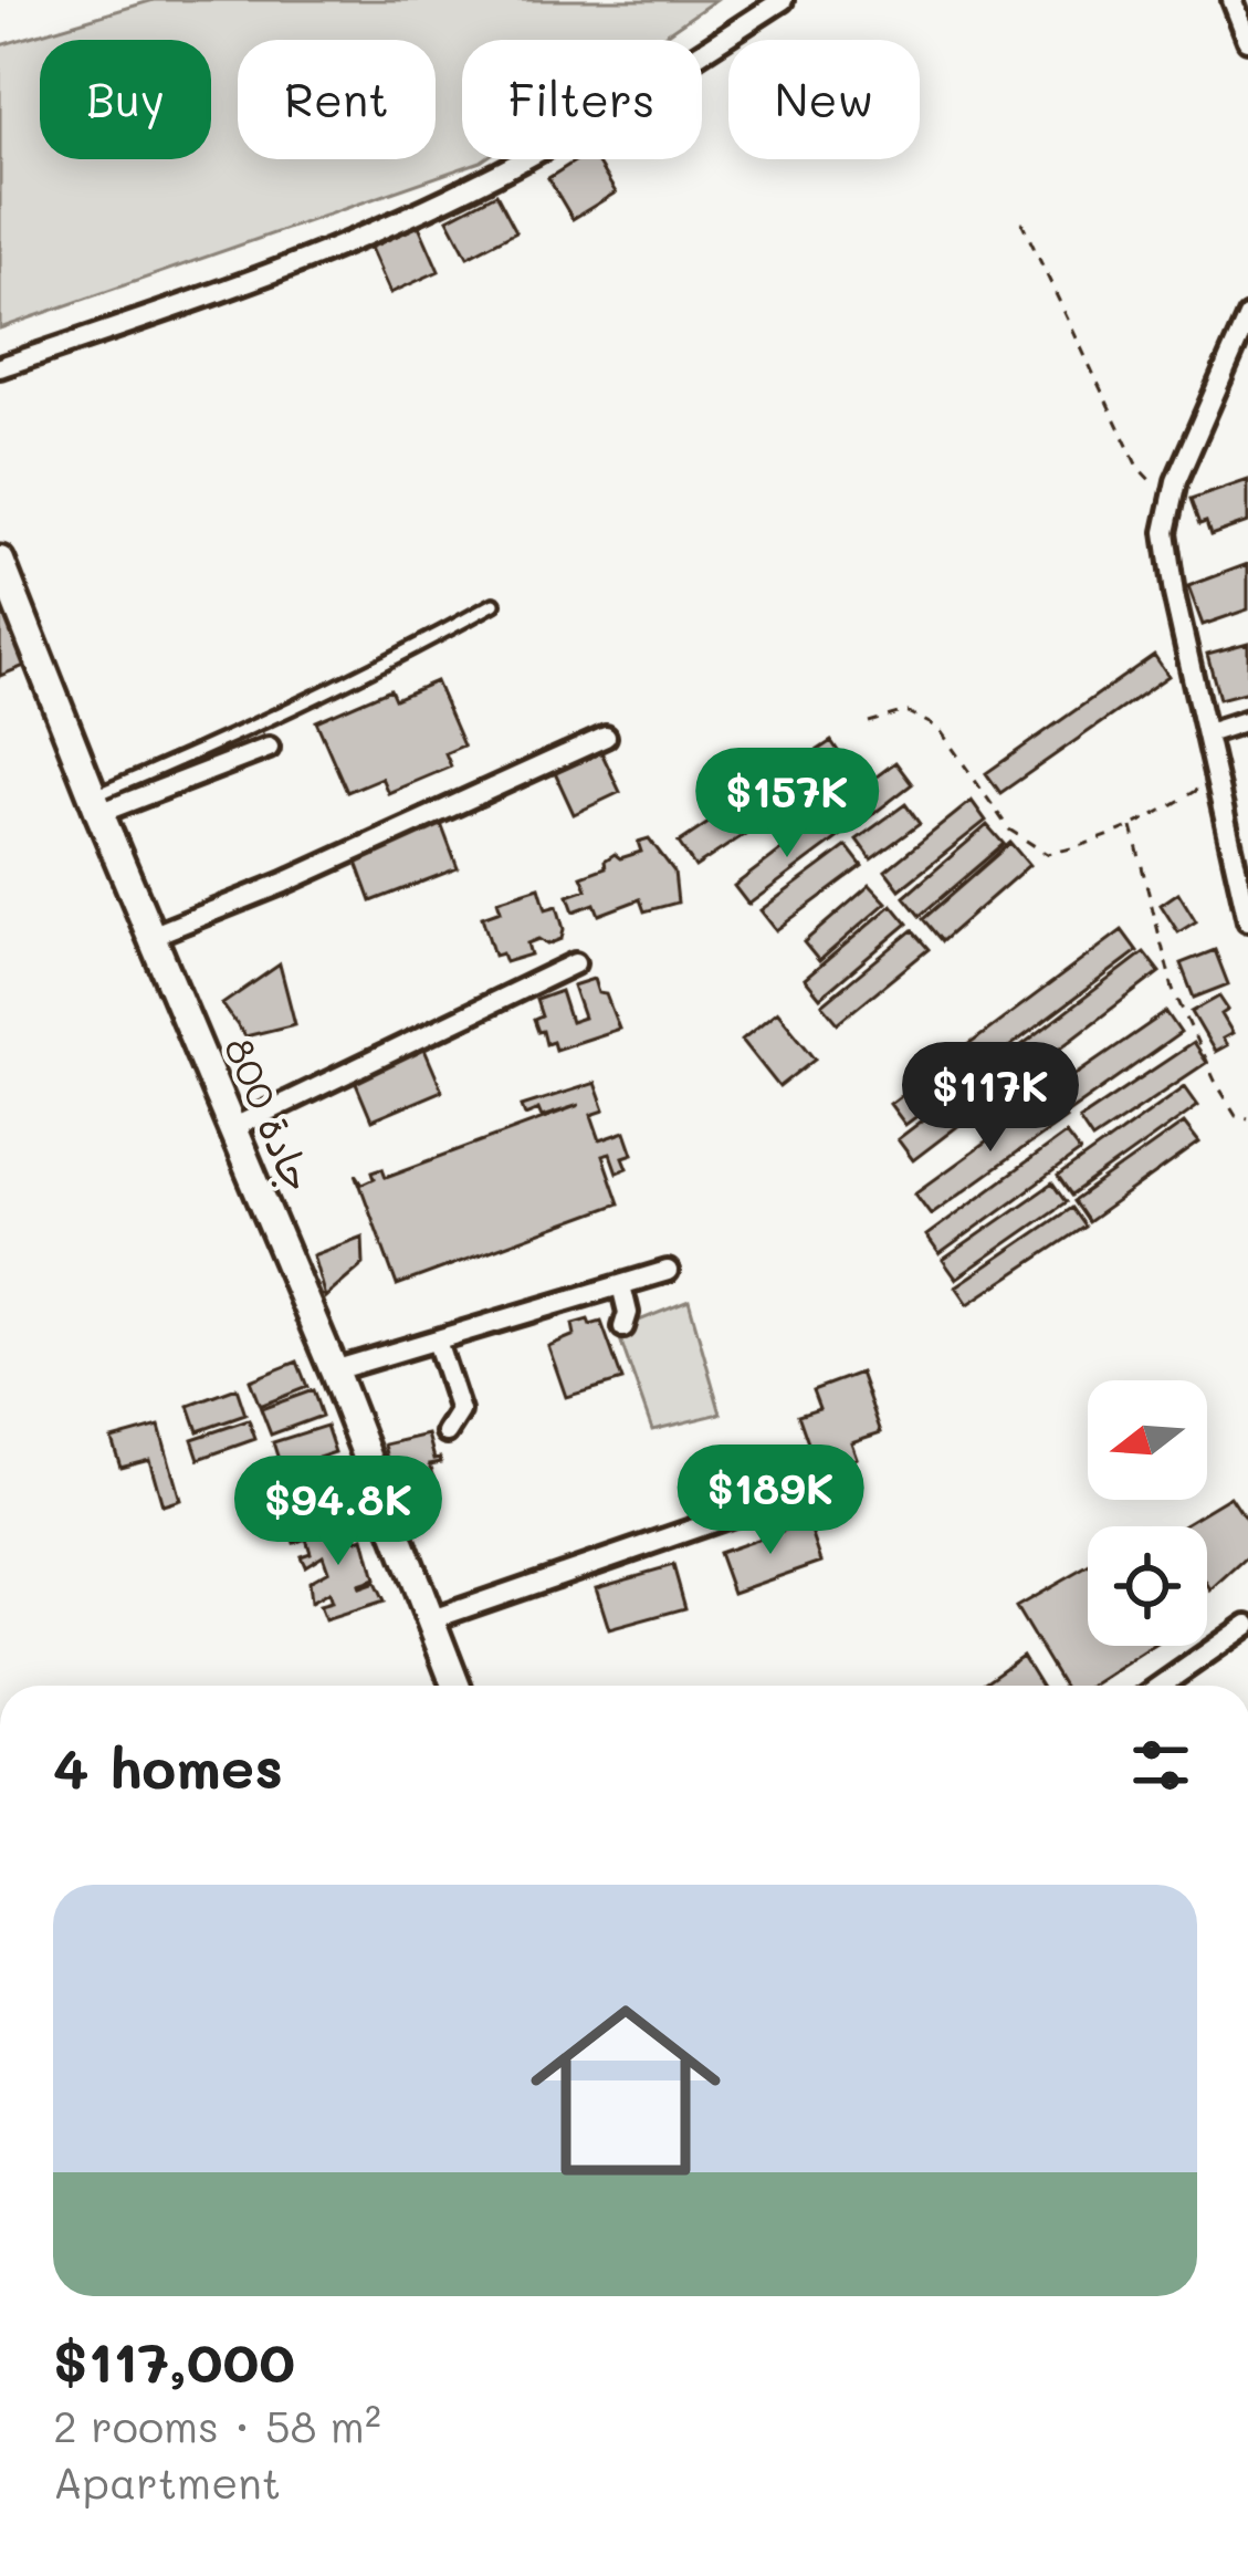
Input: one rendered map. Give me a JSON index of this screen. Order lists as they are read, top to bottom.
{
  "streets": {
    "main road": ["جادة 800"]
  },
  "north": "left",
  "page": {
    "chip": [
      "Buy",
      "Rent",
      "Filters",
      "New"
    ],
    "price": [
      "$157K",
      "$117K",
      "$189K",
      "$94.8K"
    ],
    "heading": "4 homes",
    "list": [
      {
        "name": "$117,000",
        "note": "2 rooms · 58 m² · Apartment"
      }
    ]
  }
}
